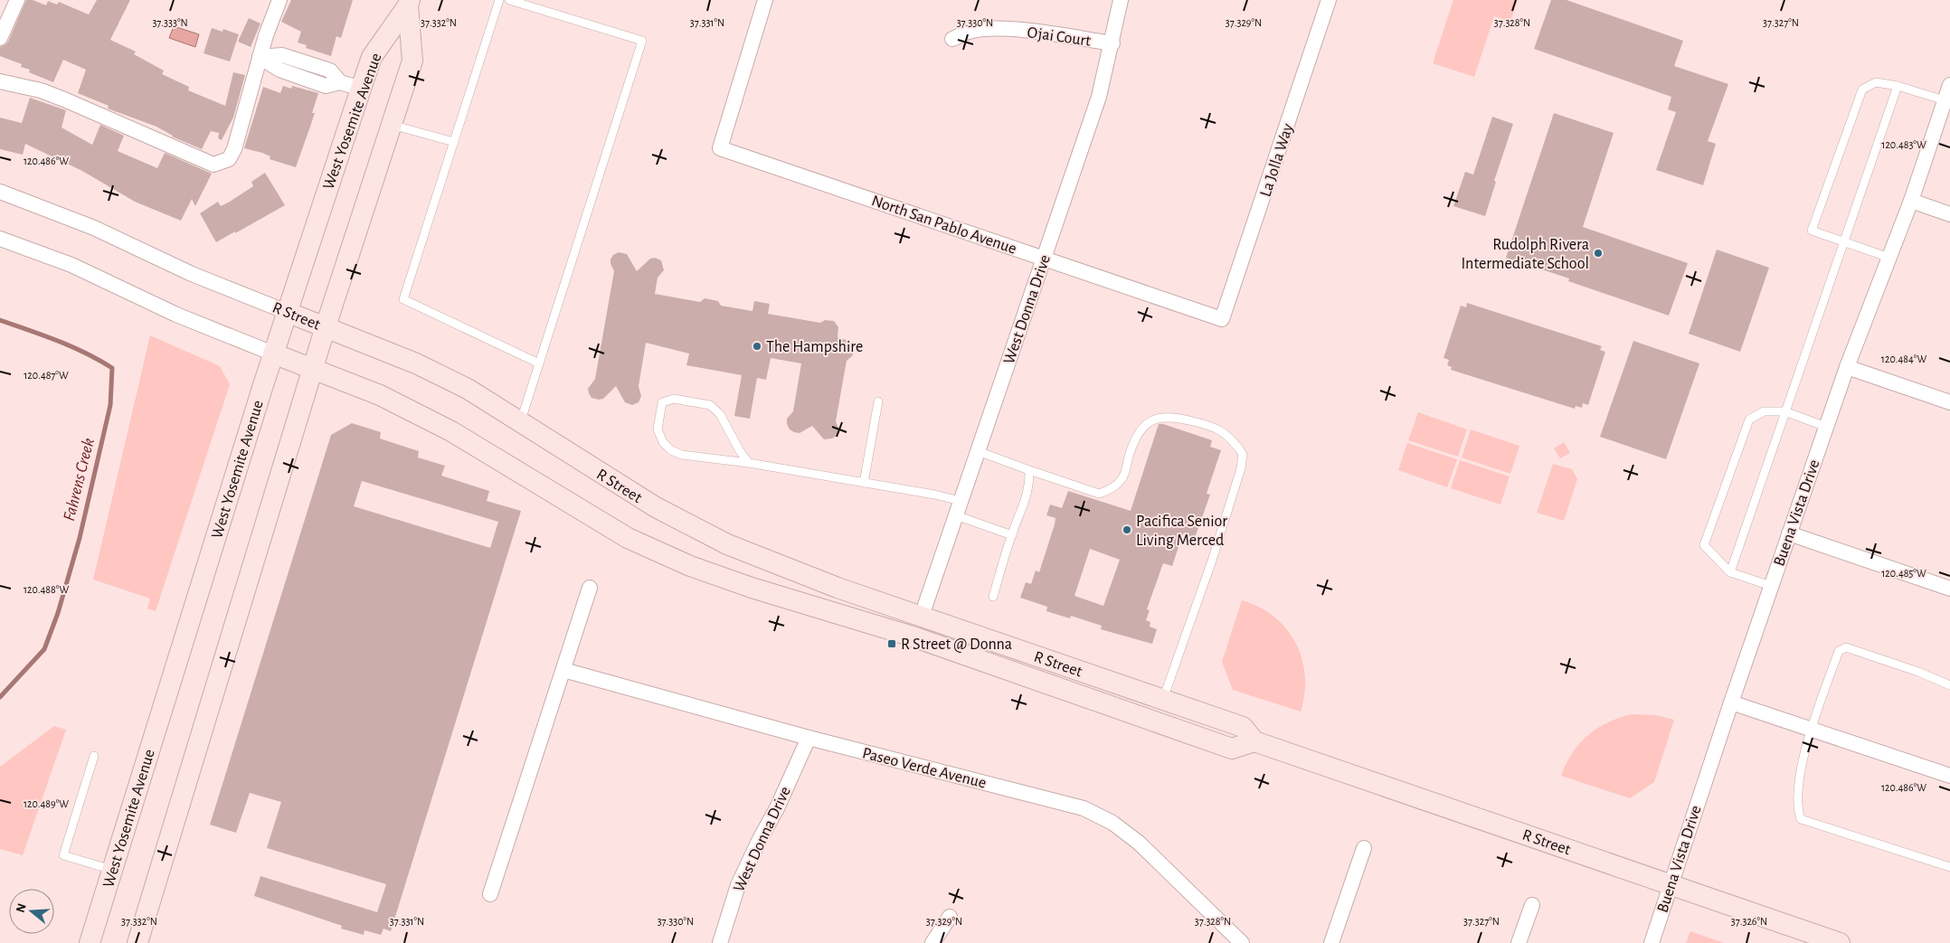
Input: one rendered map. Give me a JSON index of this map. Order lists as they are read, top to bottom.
{
  "streets": {
    "street": [
      "Ojai Court",
      "West Yosemite Avenue",
      "La Jolla Way",
      "North San Pablo Avenue",
      "West Donna Drive",
      "R Street",
      "Buena Vista Drive",
      "Paseo Verde Avenue"
    ]
  },
  "crossings": [
    ["Ojai Court", "West Donna Drive"],
    ["West Yosemite Avenue", "R Street"],
    ["La Jolla Way", "North San Pablo Avenue"],
    ["North San Pablo Avenue", "West Donna Drive"],
    ["West Donna Drive", "R Street"],
    ["West Donna Drive", "Paseo Verde Avenue"],
    ["R Street", "Buena Vista Drive"]
  ],
  "water": ["Fahrens Creek"],
  "places": {
    "other": ["Rudolph Rivera Intermediate School", "The Hampshire", "Pacifica Senior Living Merced"],
    "transit": ["R Street @ Donna"]
  },
  "north": "left",
  "coordinates": [
    "37.333°N",
    "37.332°N",
    "37.331°N",
    "37.330°N",
    "37.329°N",
    "37.328°N",
    "37.327°N",
    "120.483°W",
    "120.486°W",
    "120.484°W",
    "120.487°W",
    "120.485°W",
    "120.488°W",
    "120.489°W",
    "37.326°N"
  ]
}
